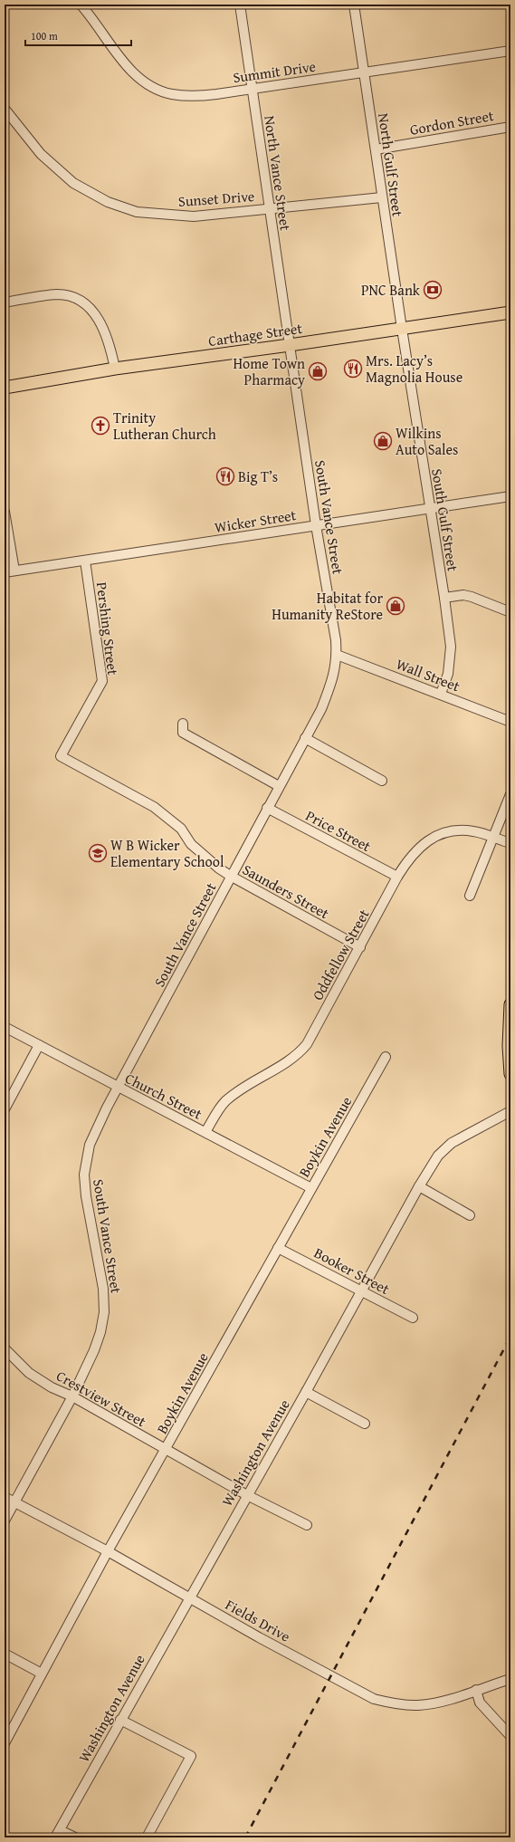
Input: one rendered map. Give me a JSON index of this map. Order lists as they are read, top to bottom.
{
  "streets": {
    "main road": ["Carthage Street"],
    "street": [
      "Summit Drive",
      "Gordon Street",
      "North Gulf Street",
      "North Vance Street",
      "Sunset Drive",
      "South Vance Street",
      "South Gulf Street",
      "Wicker Street",
      "Pershing Street",
      "Wall Street",
      "Price Street",
      "Saunders Street",
      "Oddfellow Street",
      "Church Street",
      "Boykin Avenue",
      "Booker Street",
      "Crestview Street",
      "Washington Avenue",
      "Fields Drive"
    ]
  },
  "crossings": [
    ["Summit Drive", "North Gulf Street"],
    ["Summit Drive", "North Vance Street"],
    ["Gordon Street", "North Gulf Street"],
    ["North Gulf Street", "Sunset Drive"],
    ["North Gulf Street", "Carthage Street"],
    ["North Gulf Street", "South Gulf Street"],
    ["North Vance Street", "Sunset Drive"],
    ["North Vance Street", "Carthage Street"],
    ["North Vance Street", "South Vance Street"],
    ["Carthage Street", "South Vance Street"],
    ["Carthage Street", "South Gulf Street"],
    ["South Vance Street", "Wicker Street"],
    ["South Vance Street", "Wall Street"],
    ["South Vance Street", "Price Street"],
    ["South Vance Street", "Saunders Street"],
    ["South Vance Street", "Church Street"],
    ["South Vance Street", "Crestview Street"],
    ["South Vance Street", "Fields Drive"],
    ["South Gulf Street", "Wicker Street"],
    ["South Gulf Street", "Wall Street"],
    ["Wicker Street", "Pershing Street"],
    ["Pershing Street", "Saunders Street"],
    ["Price Street", "Oddfellow Street"],
    ["Saunders Street", "Oddfellow Street"],
    ["Oddfellow Street", "Church Street"],
    ["Church Street", "Boykin Avenue"],
    ["Boykin Avenue", "Booker Street"],
    ["Boykin Avenue", "Crestview Street"],
    ["Boykin Avenue", "Fields Drive"],
    ["Booker Street", "Washington Avenue"],
    ["Crestview Street", "Washington Avenue"],
    ["Washington Avenue", "Fields Drive"]
  ],
  "places": {
    "bank": ["PNC Bank"],
    "restaurant": ["Mrs. Lacy’s Magnolia House", "Big T’s"],
    "shop": ["Home Town Pharmacy", "Wilkins Auto Sales", "Habitat for Humanity ReStore"],
    "church": ["Trinity Lutheran Church"],
    "school or university": ["W B Wicker Elementary School"]
  },
  "scale_bar": "100 m"
}
